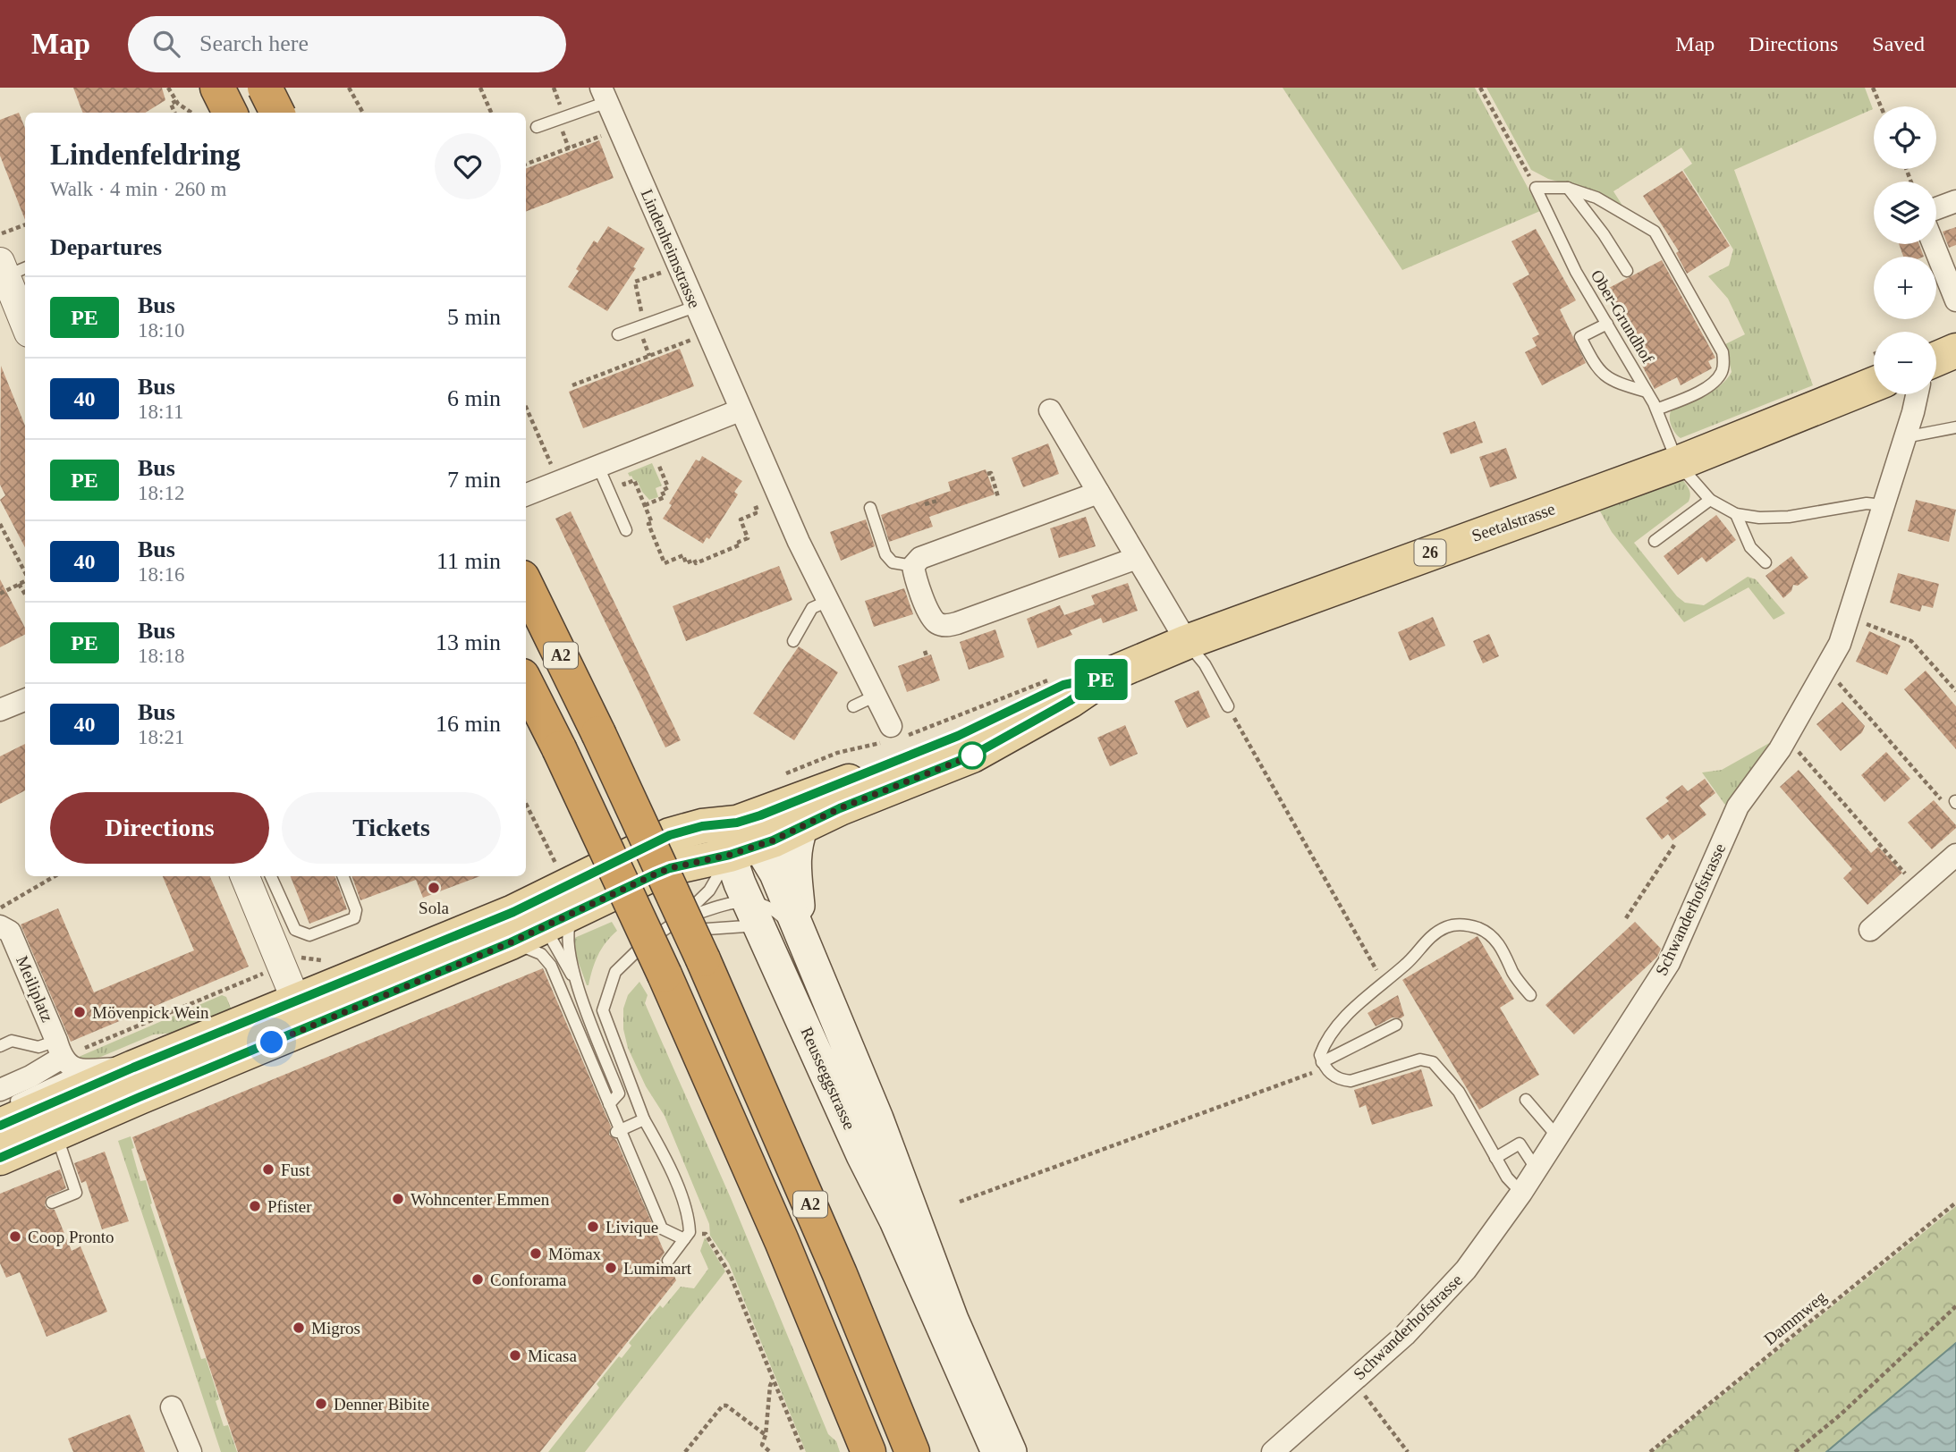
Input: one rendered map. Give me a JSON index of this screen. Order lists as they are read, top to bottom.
{
  "streets": {
    "highway": ["A2"],
    "main road": ["Seetalstrasse", "26", "Reusseggstrasse"],
    "street": ["Lindenheimstrasse", "Schwanderhofstrasse", "Meiliplatz"],
    "lane": ["Ober-Grundhof"],
    "path": ["Dammweg"]
  },
  "crossings": [
    ["Ober-Grundhof", "Seetalstrasse"],
    ["Seetalstrasse", "Reusseggstrasse"]
  ],
  "places": [
    "Sola",
    "Mövenpick Wein",
    "Fust",
    "Wohncenter Emmen",
    "Pfister",
    "Livique",
    "Coop Pronto",
    "Mömax",
    "Lumimart",
    "Conforama",
    "Migros",
    "Micasa",
    "Denner Bibite"
  ],
  "lines": ["bus line PE"],
  "page": {
    "header": "Map",
    "search": "Search here",
    "nav": ["Map", "Directions", "Saved"],
    "on_map": "PE",
    "map_buttons": ["+", "−"],
    "heading": [
      ["Lindenfeldring", "Walk · 4 min · 260 m"],
      "Departures"
    ],
    "list": [
      {
        "mark": "PE",
        "name": "Bus",
        "note": "18:10",
        "value": "5 min"
      },
      {
        "mark": "40",
        "name": "Bus",
        "note": "18:11",
        "value": "6 min"
      },
      {
        "mark": "PE",
        "name": "Bus",
        "note": "18:12",
        "value": "7 min"
      },
      {
        "mark": "40",
        "name": "Bus",
        "note": "18:16",
        "value": "11 min"
      },
      {
        "mark": "PE",
        "name": "Bus",
        "note": "18:18",
        "value": "13 min"
      },
      {
        "mark": "40",
        "name": "Bus",
        "note": "18:21",
        "value": "16 min"
      }
    ],
    "buttons": ["Directions", "Tickets"]
  }
}
